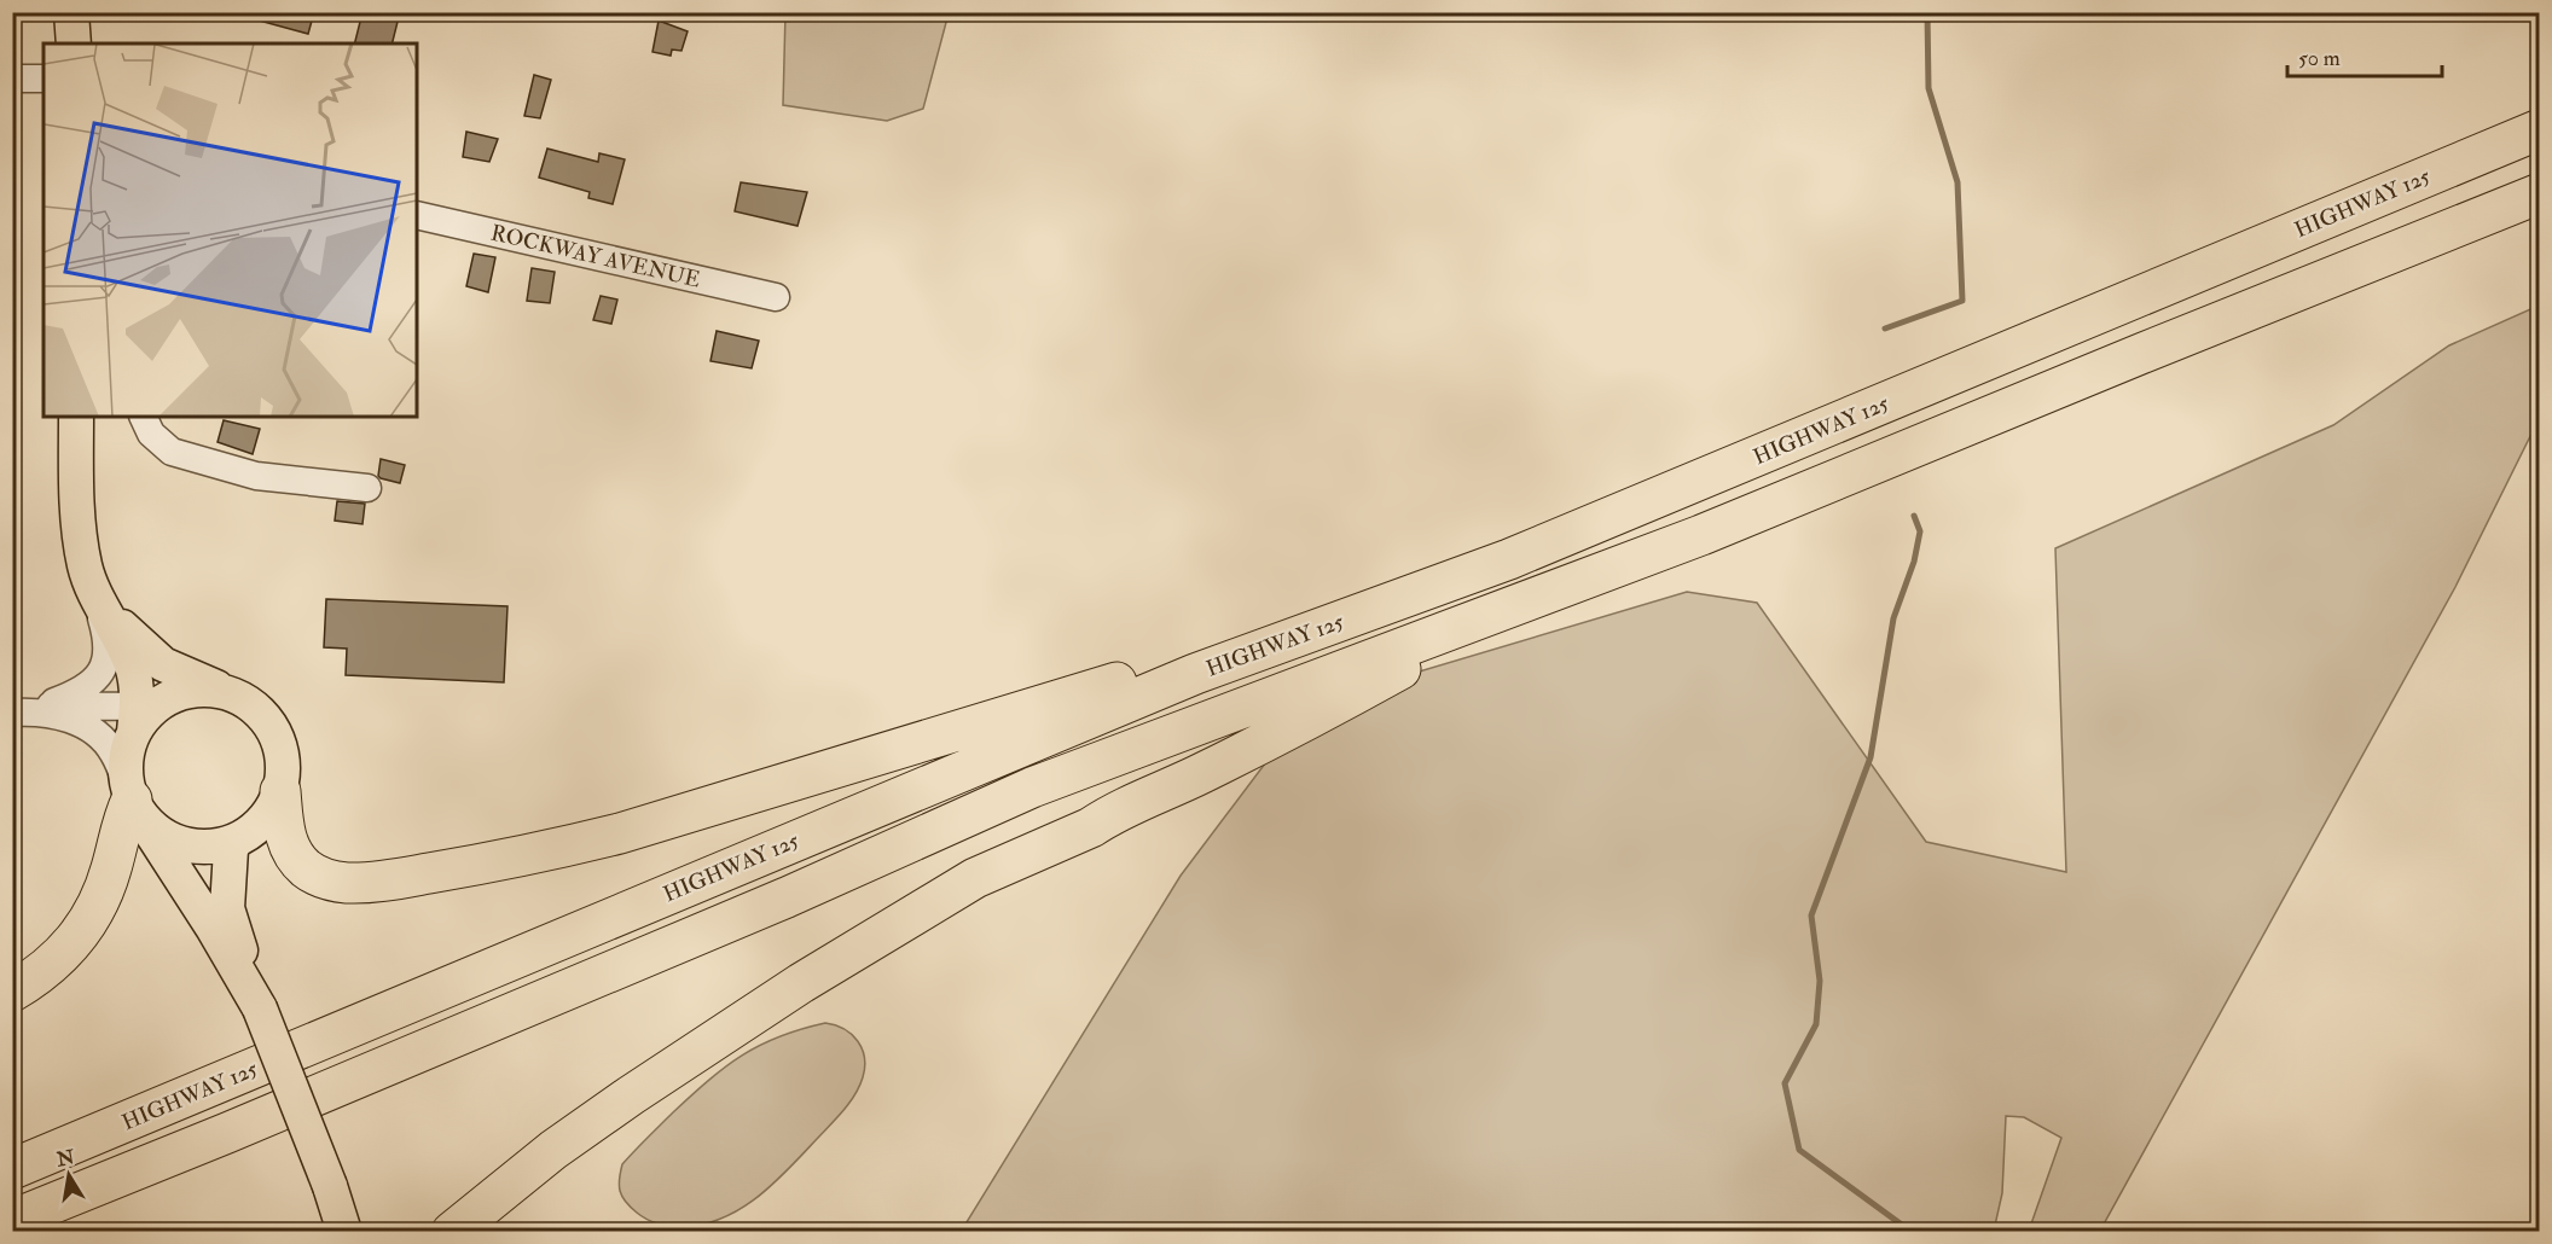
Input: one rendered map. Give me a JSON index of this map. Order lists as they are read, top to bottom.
{
  "streets": {
    "highway": ["HIGHWAY 125"],
    "street": ["ROCKWAY AVENUE"]
  },
  "scale_bar": "50 m",
  "north": "top"
}
